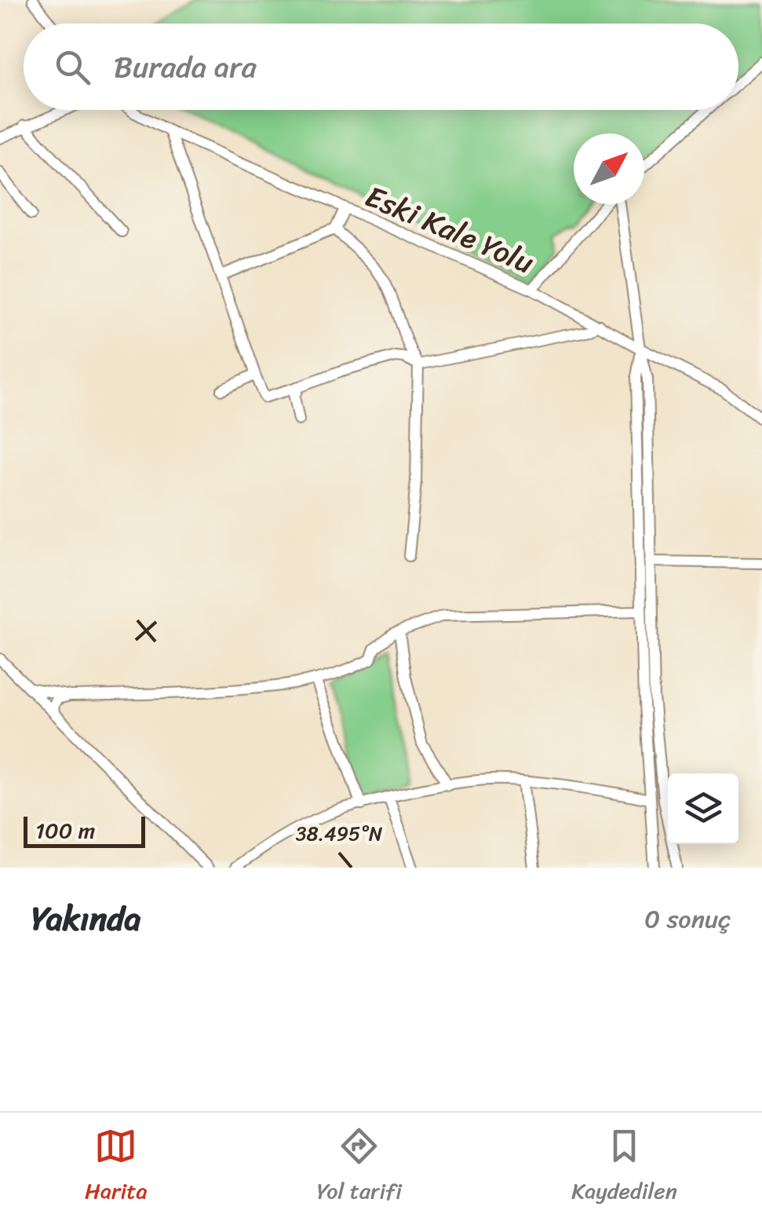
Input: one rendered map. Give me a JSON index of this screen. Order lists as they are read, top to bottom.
{
  "streets": {
    "street": ["Eski Kale Yolu"]
  },
  "scale_bar": "100 m",
  "north": "top right",
  "page": {
    "search": "Burada ara",
    "scale": "100 m",
    "heading": ["Yakında", "0 sonuç"],
    "nav": ["Harita", "Yol tarifi", "Kaydedilen"]
  },
  "coordinates": ["38.495°N"]
}
